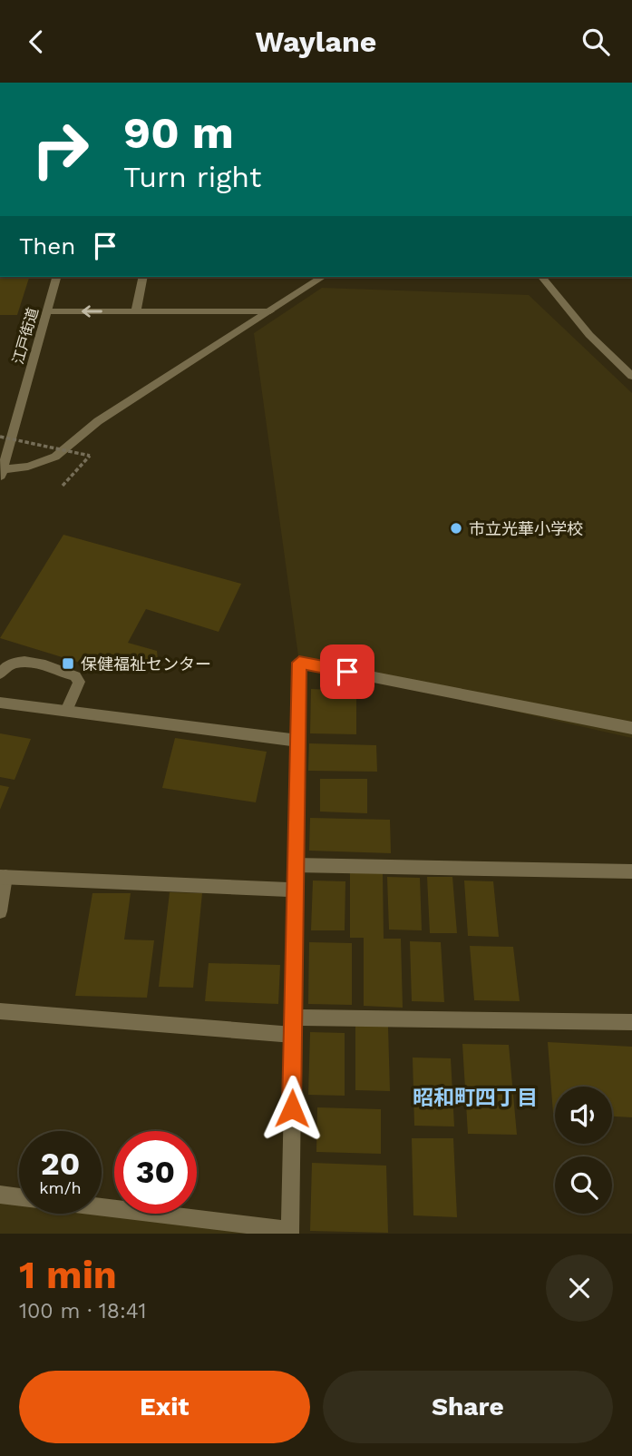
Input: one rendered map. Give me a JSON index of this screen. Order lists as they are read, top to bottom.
{
  "streets": {
    "street": ["江戸街道"]
  },
  "districts": ["昭和町四丁目"],
  "places": {
    "other": ["市立光華小学校"],
    "transit": ["保健福祉センター"]
  },
  "page": {
    "header": "Waylane",
    "turn": ["90 m", "Turn right"],
    "then": "Then",
    "speed": "20 km/h",
    "limit": "30",
    "heading": ["1 min", "100 m · 18:41"],
    "buttons": ["Exit", "Share"]
  }
}
